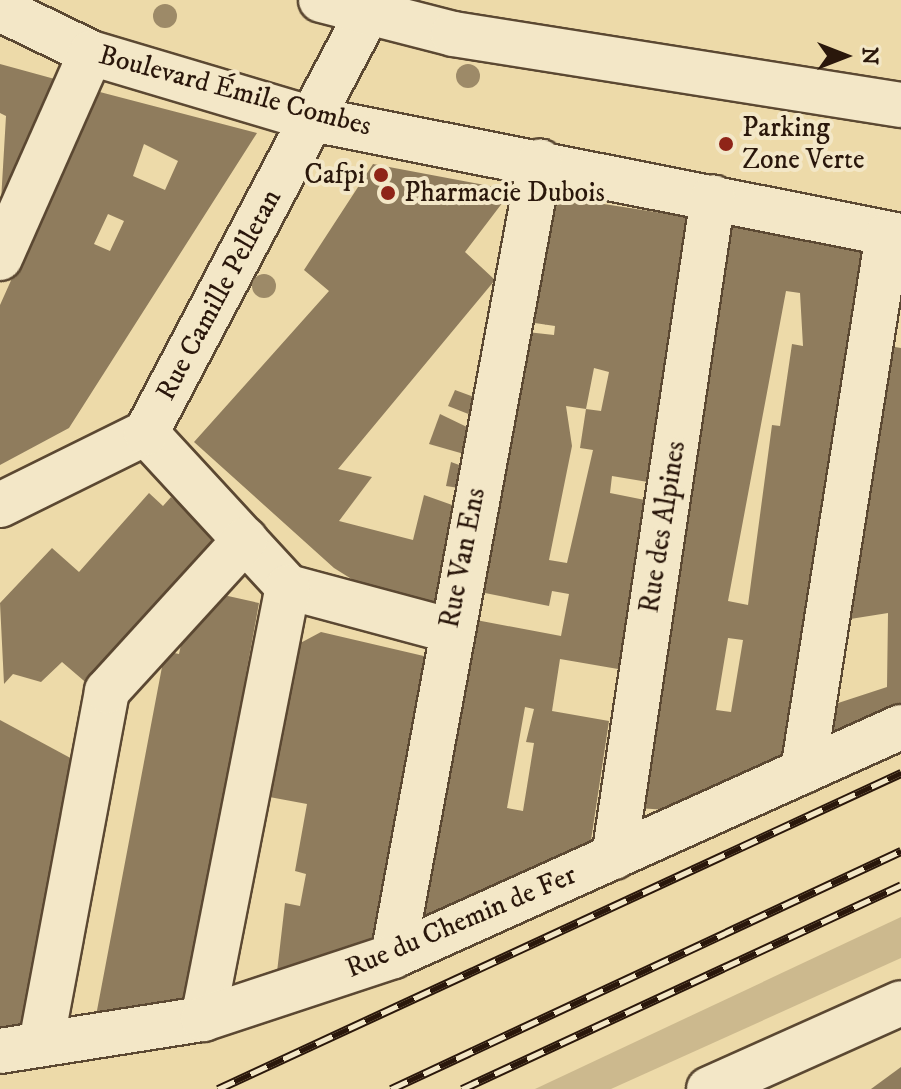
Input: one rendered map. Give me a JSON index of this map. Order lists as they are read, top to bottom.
{
  "streets": {
    "street": [
      "Boulevard Émile Combes",
      "Rue Camille Pelletan",
      "Rue des Alpines",
      "Rue Van Ens",
      "Rue du Chemin de Fer"
    ]
  },
  "crossings": [
    ["Boulevard Émile Combes", "Rue Camille Pelletan"],
    ["Boulevard Émile Combes", "Rue des Alpines"],
    ["Boulevard Émile Combes", "Rue Van Ens"],
    ["Rue des Alpines", "Rue du Chemin de Fer"],
    ["Rue Van Ens", "Rue du Chemin de Fer"]
  ],
  "places": ["Parking Zone Verte", "Cafpi", "Pharmacie Dubois"],
  "north": "right"
}
